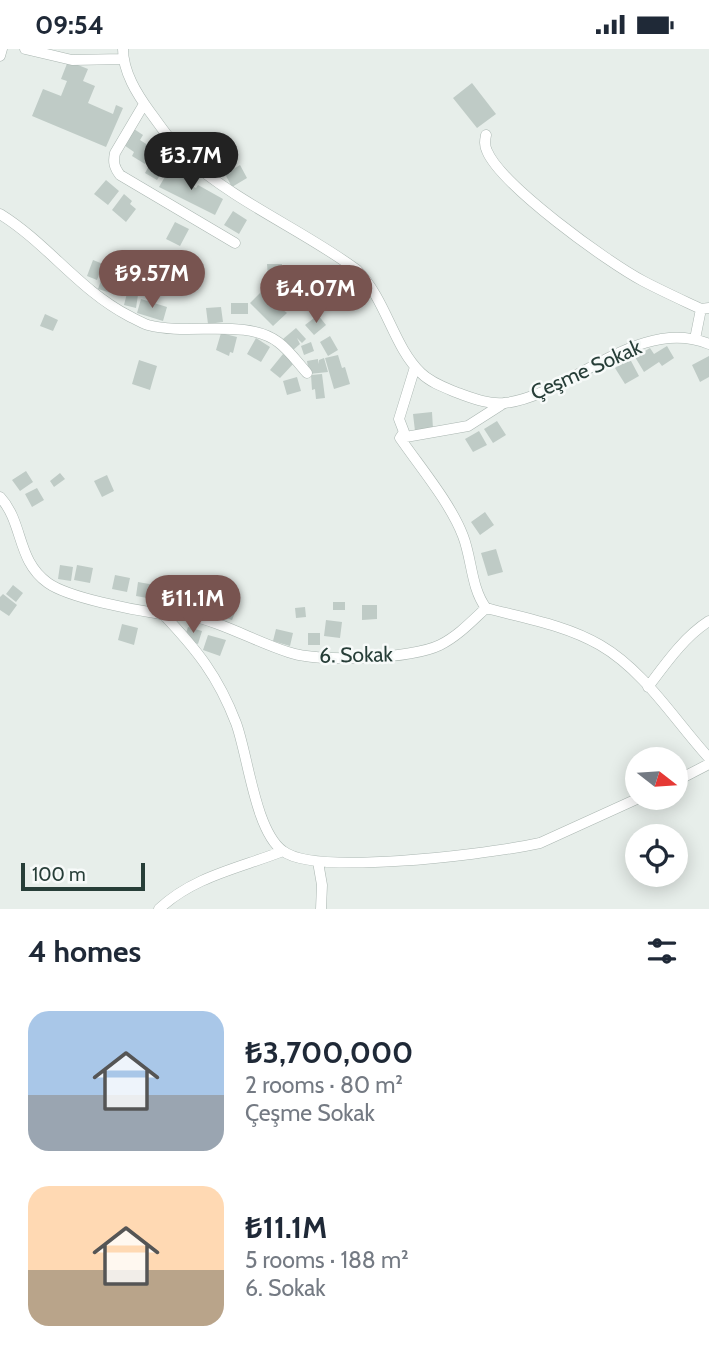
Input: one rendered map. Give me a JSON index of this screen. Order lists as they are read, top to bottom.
{
  "streets": {
    "street": ["Çeşme Sokak", "6. Sokak"]
  },
  "scale_bar": "100 m",
  "north": "right",
  "page": {
    "status": "09:54",
    "price": [
      "₺3.7M",
      "₺9.57M",
      "₺4.07M",
      "₺11.1M"
    ],
    "scale": "100 m",
    "heading": "4 homes",
    "list": [
      {
        "name": "₺3,700,000",
        "note": "2 rooms · 80 m² · Çeşme Sokak"
      },
      {
        "name": "₺11.1M",
        "note": "5 rooms · 188 m² · 6. Sokak"
      }
    ]
  }
}
